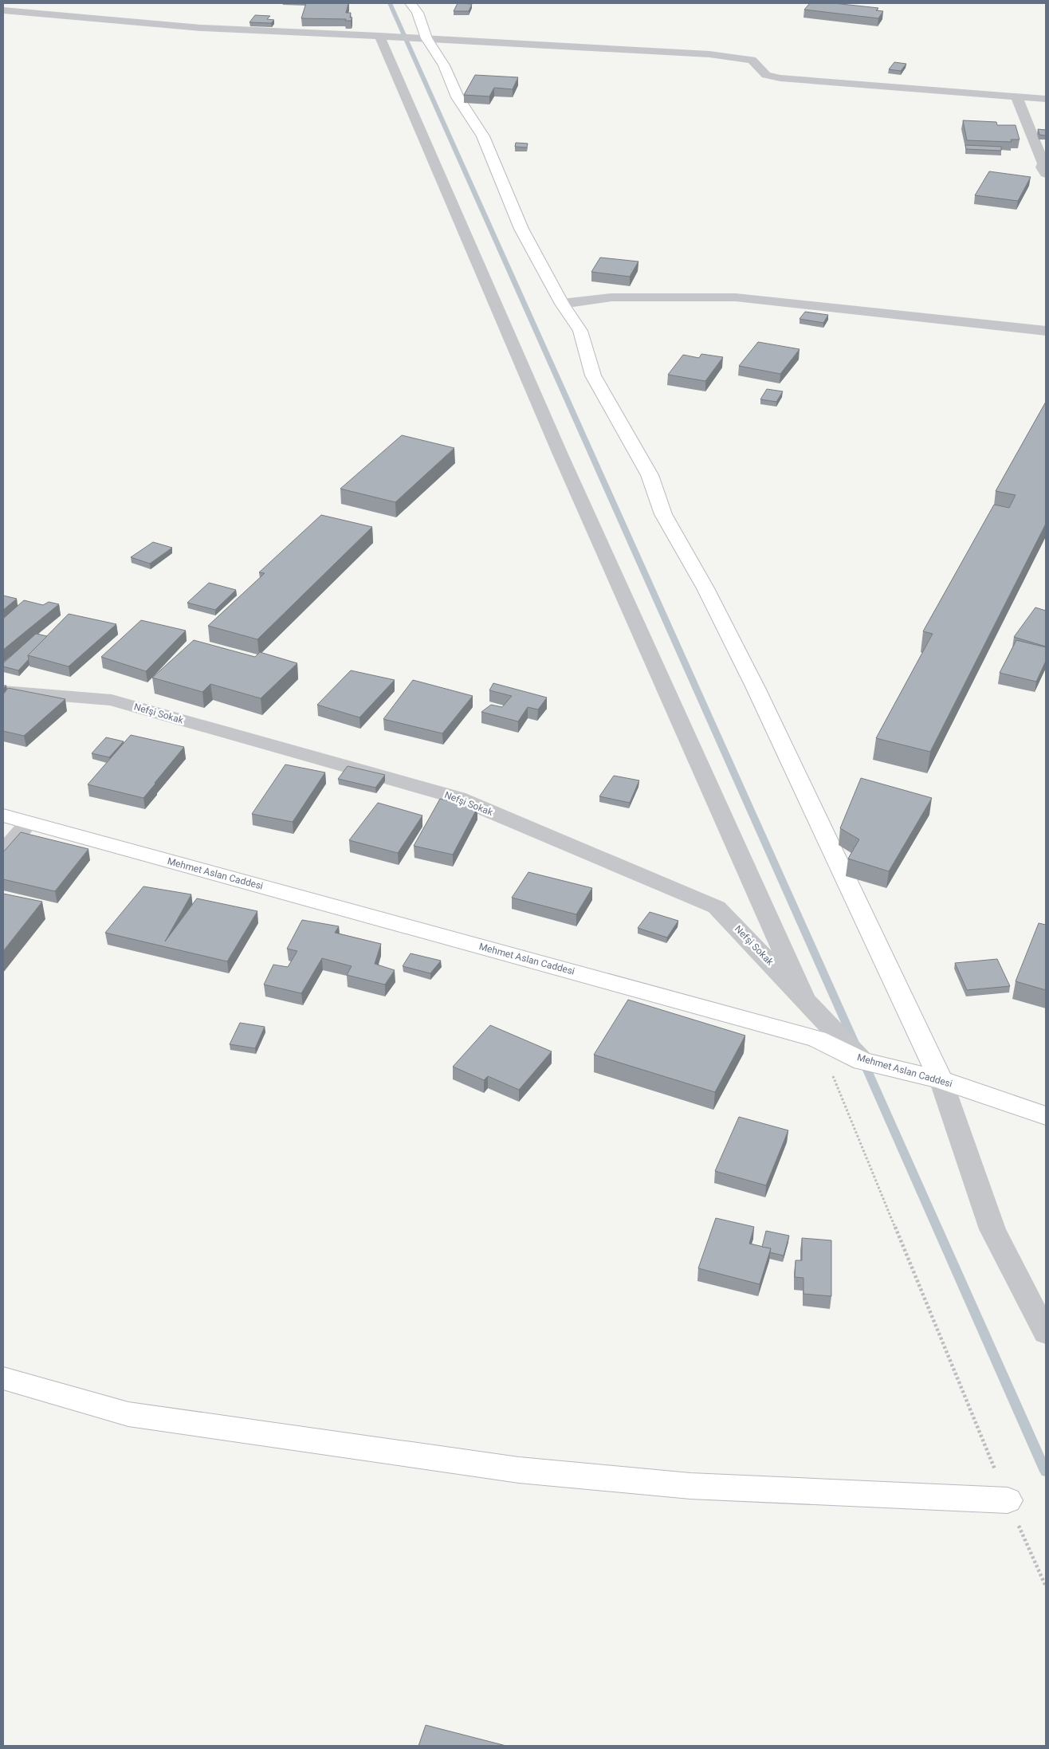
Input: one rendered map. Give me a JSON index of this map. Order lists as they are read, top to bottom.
{
  "streets": {
    "street": ["Nefşi Sokak", "Mehmet Aslan Caddesi"]
  },
  "crossings": [
    ["Nefşi Sokak", "Mehmet Aslan Caddesi"]
  ]
}
